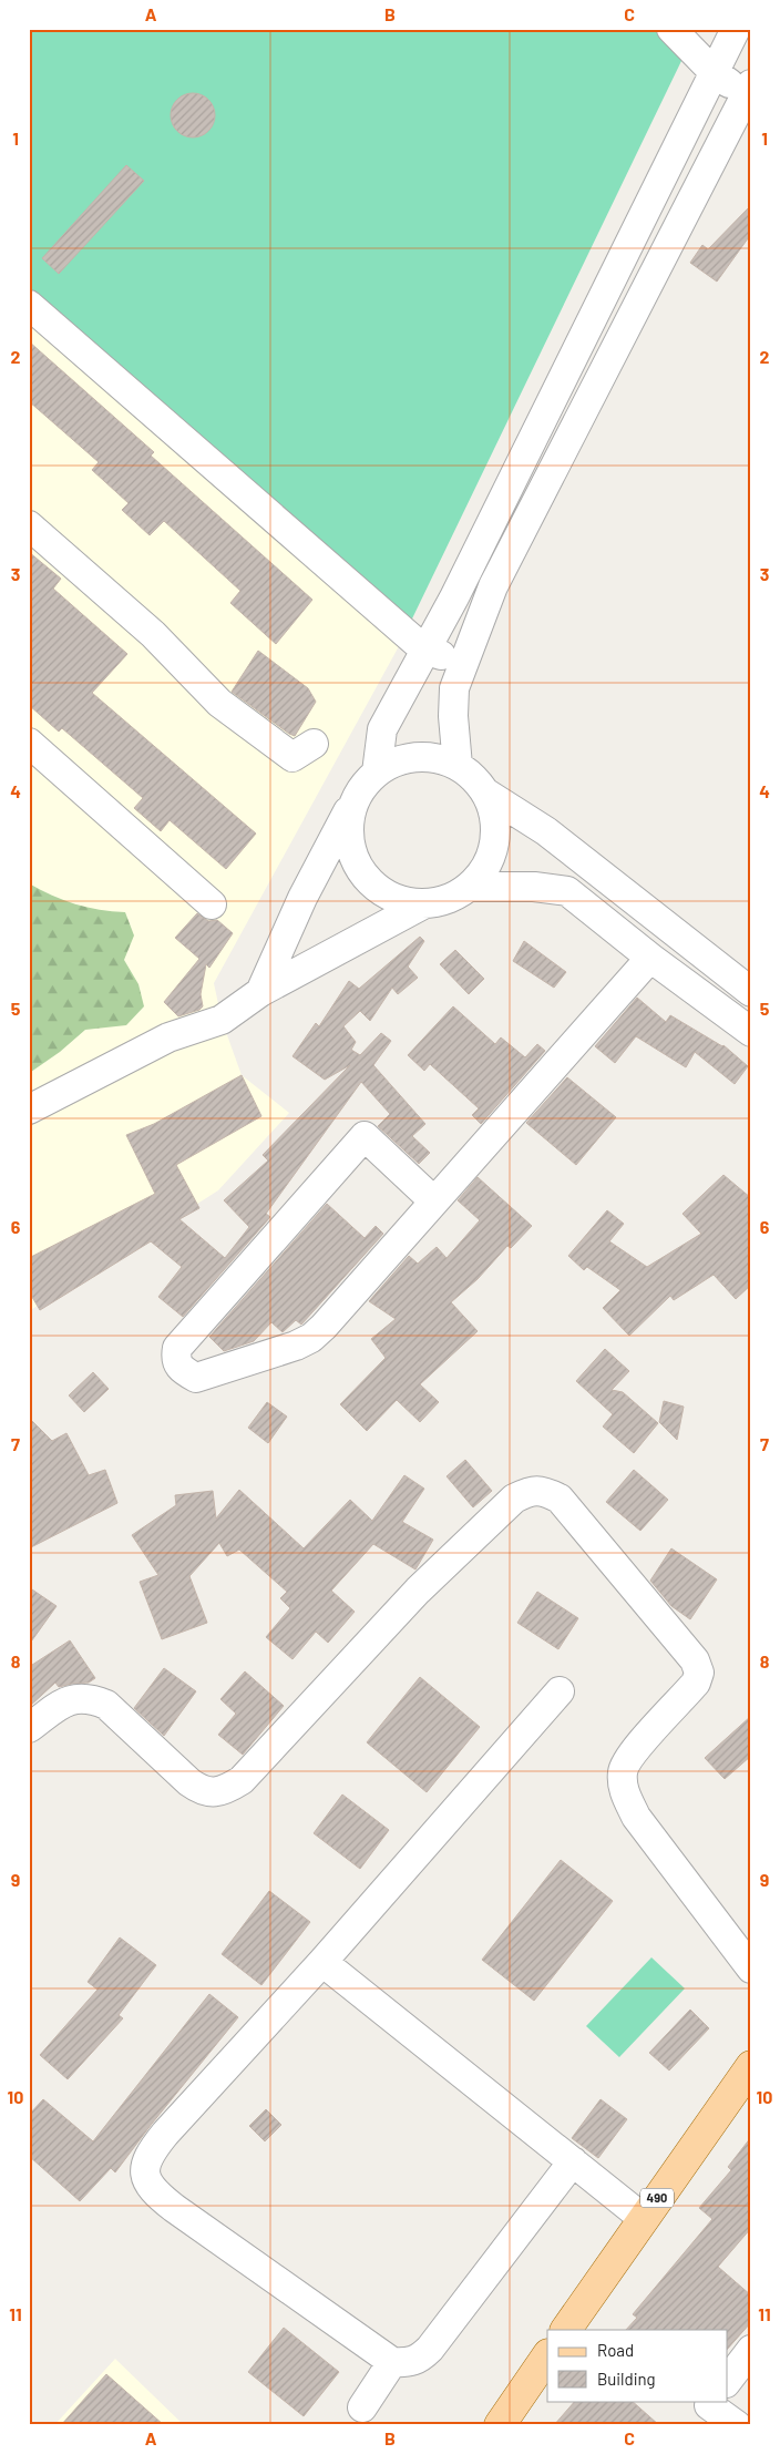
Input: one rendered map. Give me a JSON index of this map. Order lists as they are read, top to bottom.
{
  "streets": {
    "main road": ["490"]
  },
  "legend": ["Road", "Building"],
  "grid": {
    "columns": ["A", "B", "C"],
    "rows": [
      "1",
      "2",
      "3",
      "4",
      "5",
      "6",
      "7",
      "8",
      "9",
      "10",
      "11"
    ]
  }
}
